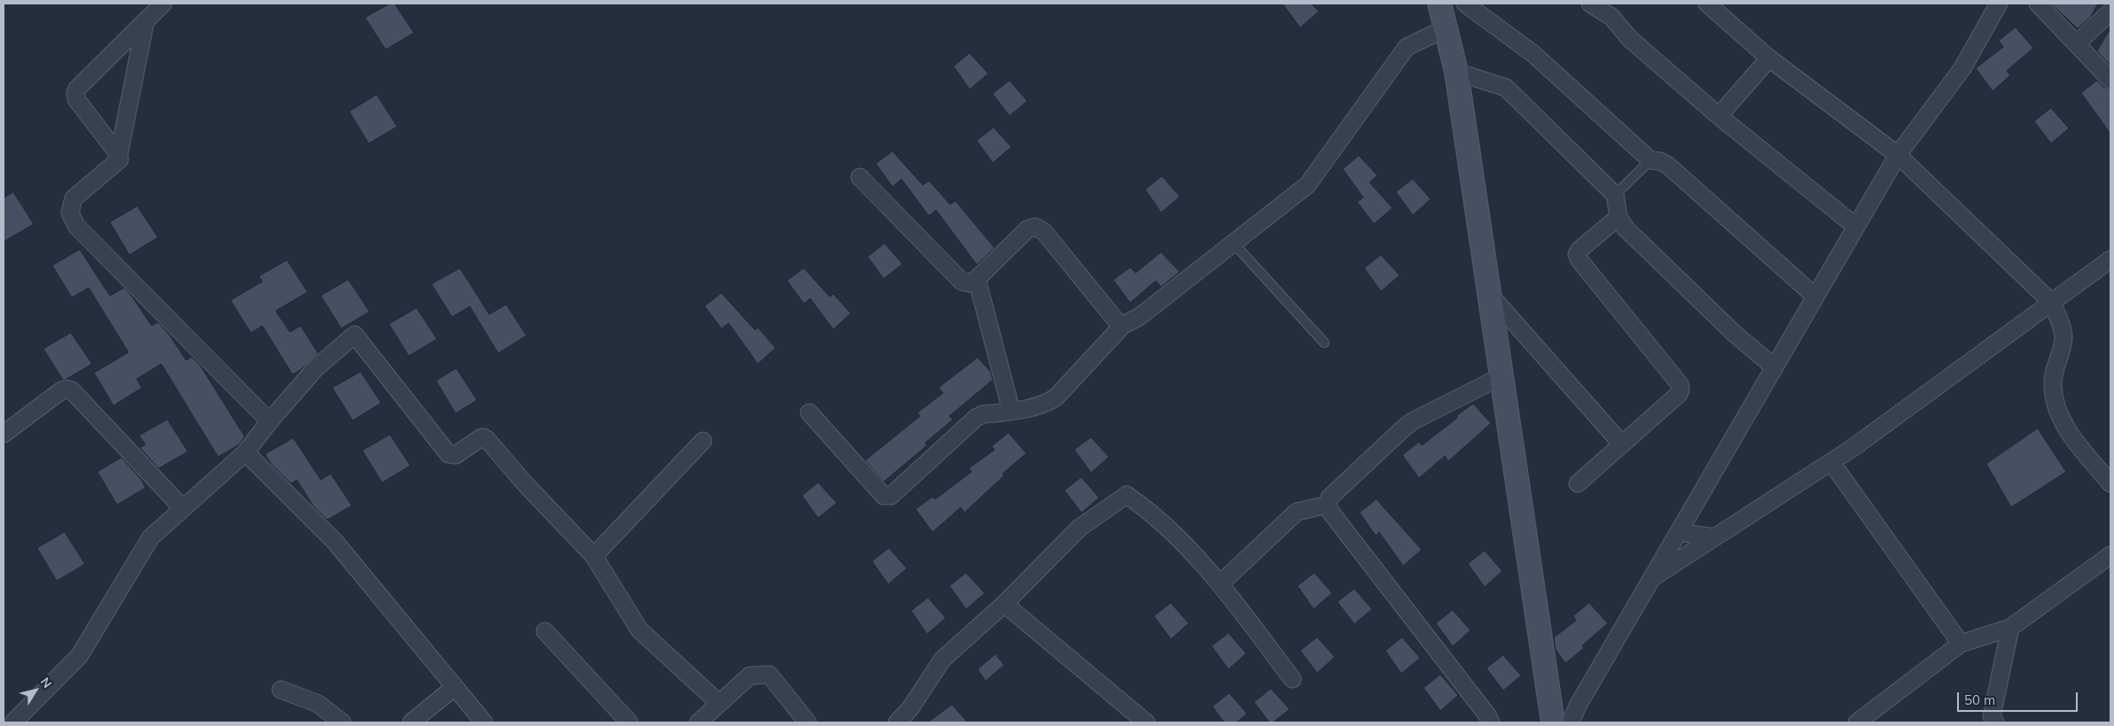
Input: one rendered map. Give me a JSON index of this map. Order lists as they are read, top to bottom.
{
  "scale_bar": "50 m",
  "north": "top right"
}
